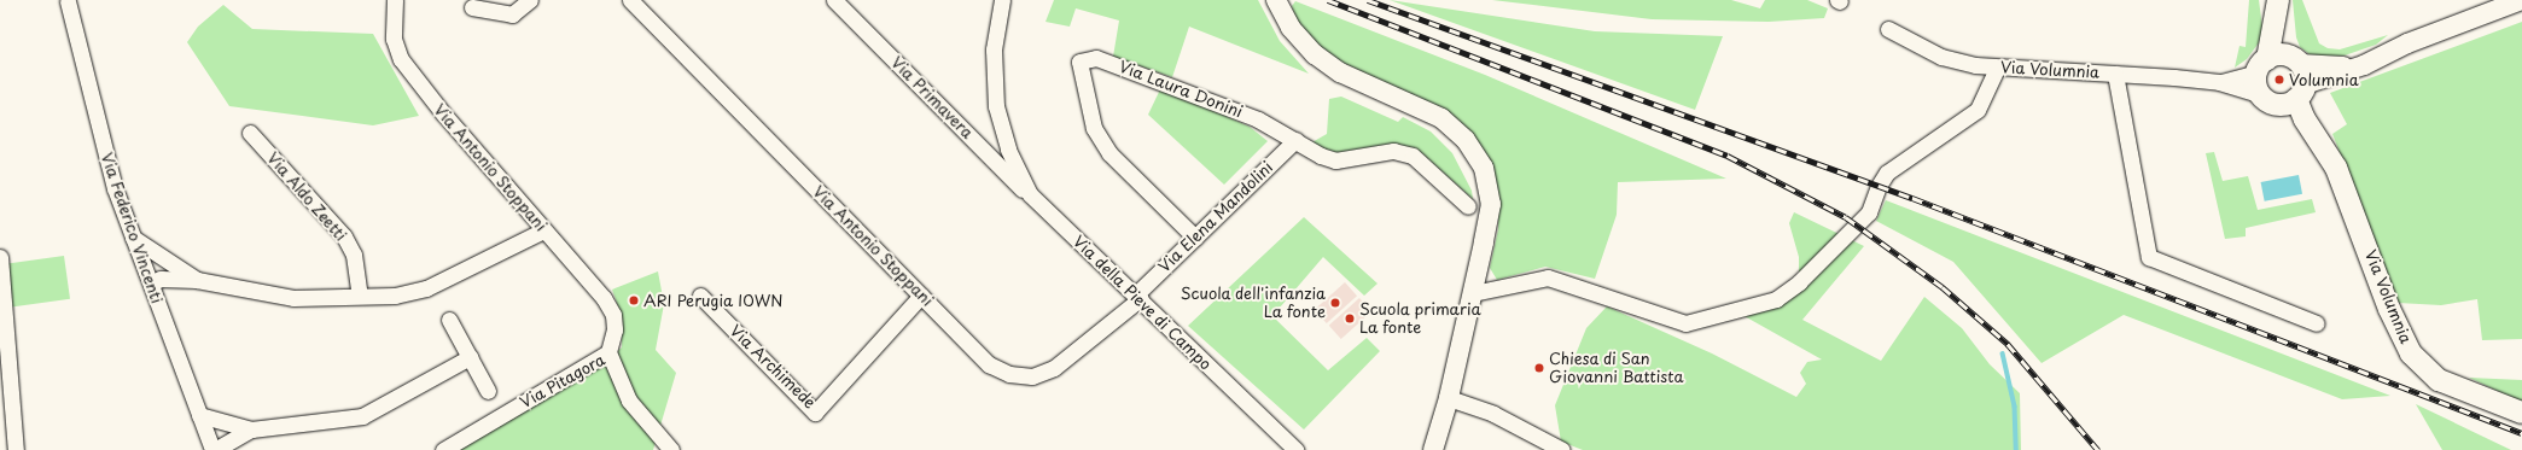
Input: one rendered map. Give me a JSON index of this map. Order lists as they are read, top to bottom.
{
  "streets": {
    "main road": ["Via Volumnia"],
    "street": [
      "Via Laura Donini",
      "Via Primavera",
      "Via Antonio Stoppani",
      "Via Aldo Zeetti",
      "Via Elena Mandolini",
      "Via Federico Vincenti",
      "Via della Pieve di Campo",
      "Via Archimede",
      "Via Pitagora"
    ]
  },
  "crossings": [
    ["Via Laura Donini", "Via Elena Mandolini"],
    ["Via Primavera", "Via della Pieve di Campo"],
    ["Via Antonio Stoppani", "Via Elena Mandolini"],
    ["Via Antonio Stoppani", "Via della Pieve di Campo"],
    ["Via Antonio Stoppani", "Via Archimede"],
    ["Via Antonio Stoppani", "Via Pitagora"],
    ["Via Elena Mandolini", "Via della Pieve di Campo"]
  ],
  "places": [
    "Volumnia",
    "ARI Perugia I0WN",
    "Scuola dell'infanzia La fonte",
    "Scuola primaria La fonte",
    "Chiesa di San Giovanni Battista"
  ]
}
